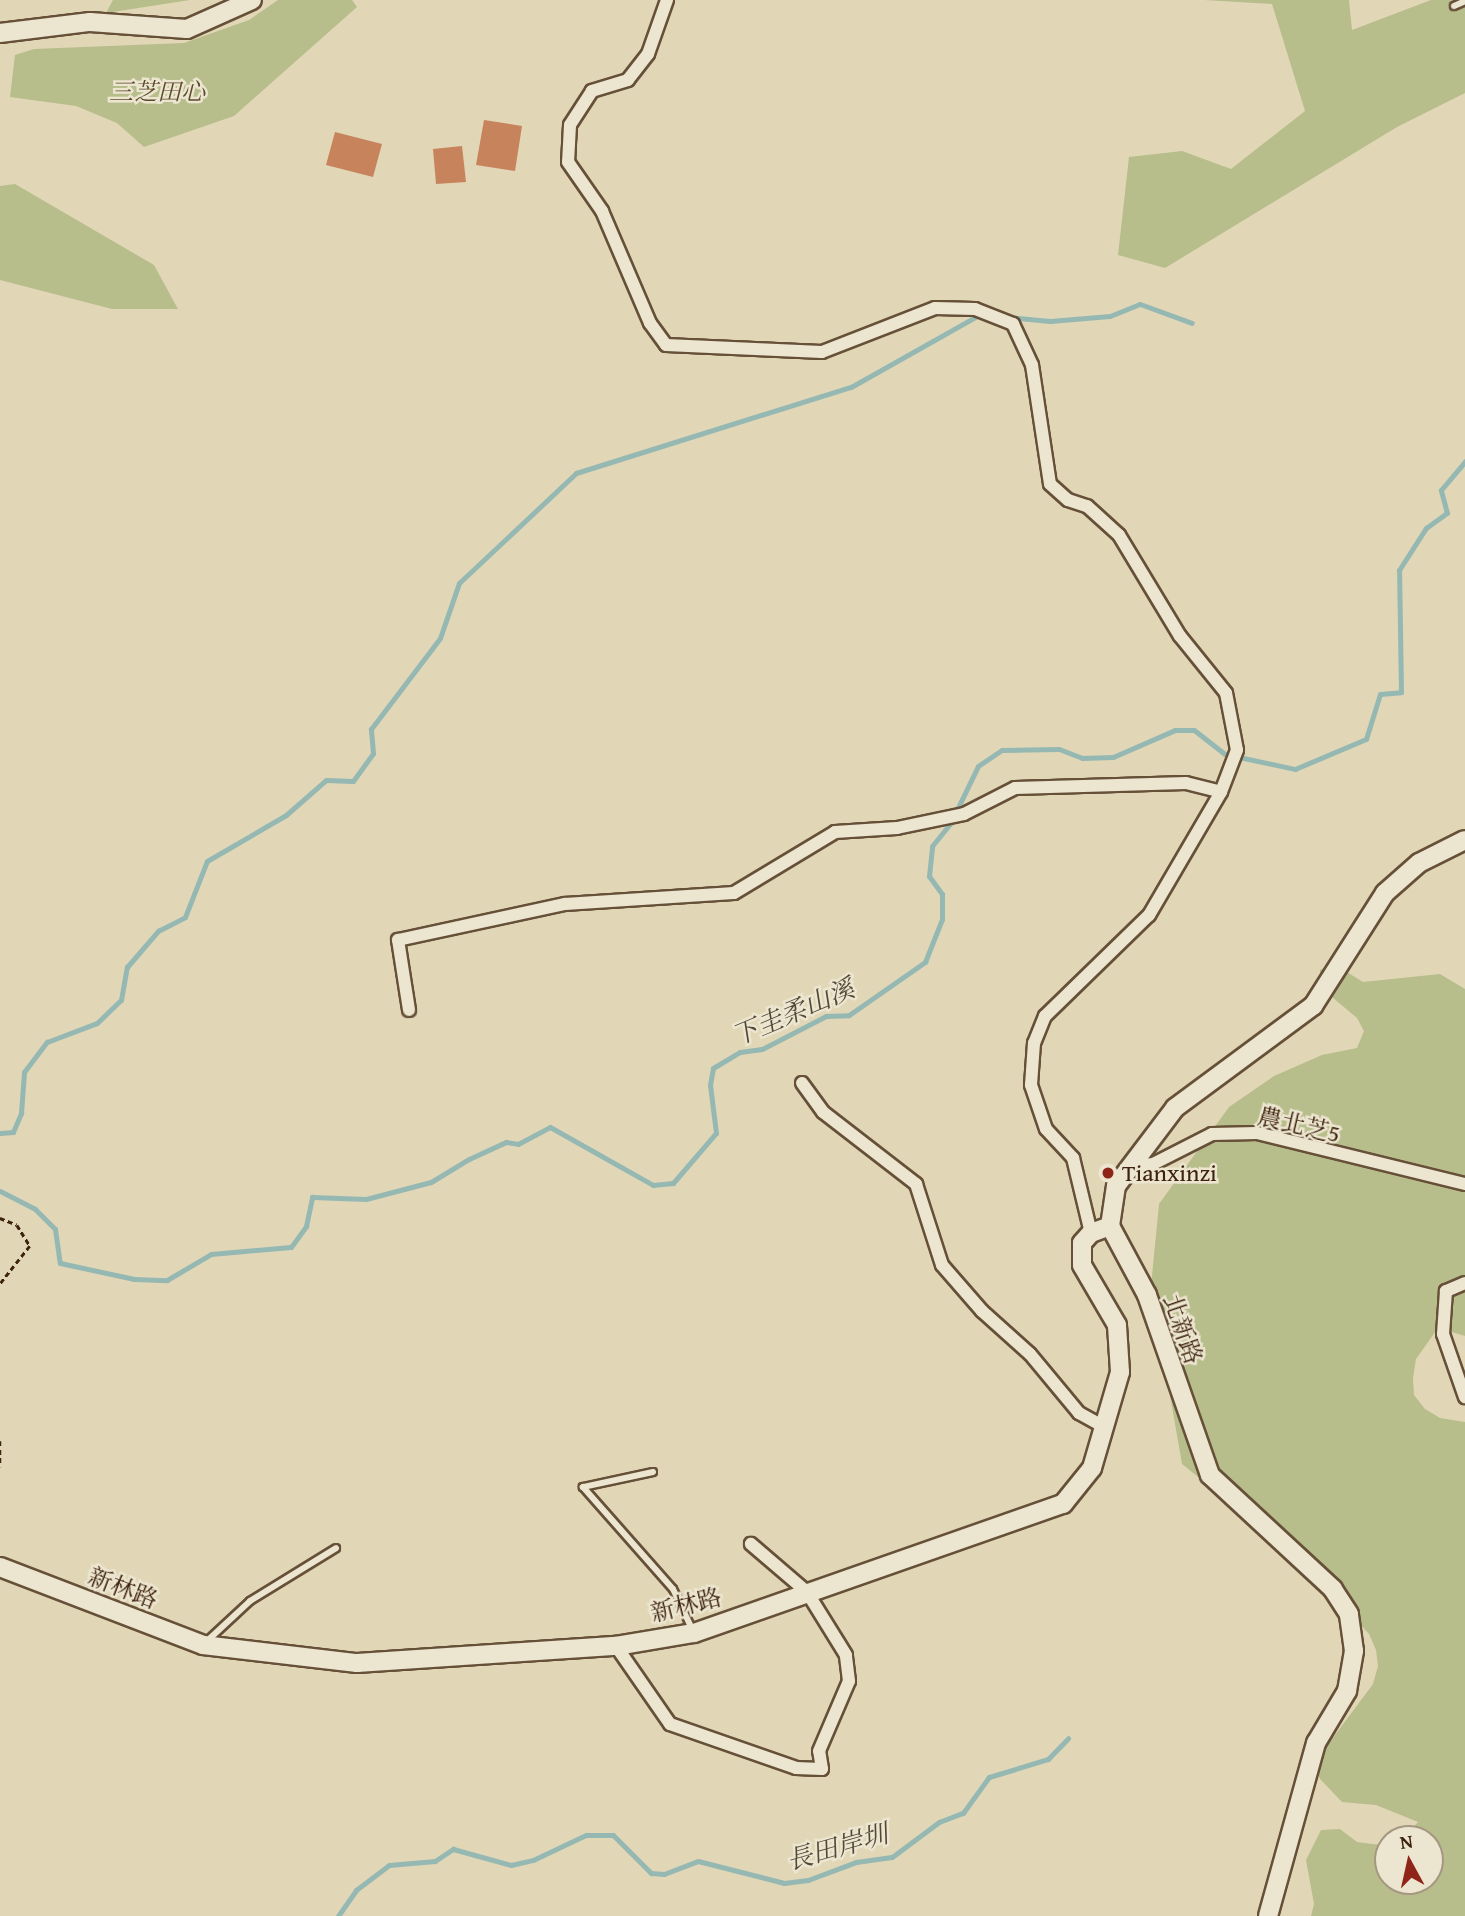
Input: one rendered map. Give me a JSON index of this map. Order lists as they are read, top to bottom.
{
  "streets": {
    "street": ["農北芝5", "北新路", "新林路"]
  },
  "water": ["下圭柔山溪", "長田岸圳"],
  "parks": ["三芝田心"],
  "places": ["Tianxinzi"],
  "north": "top"
}
